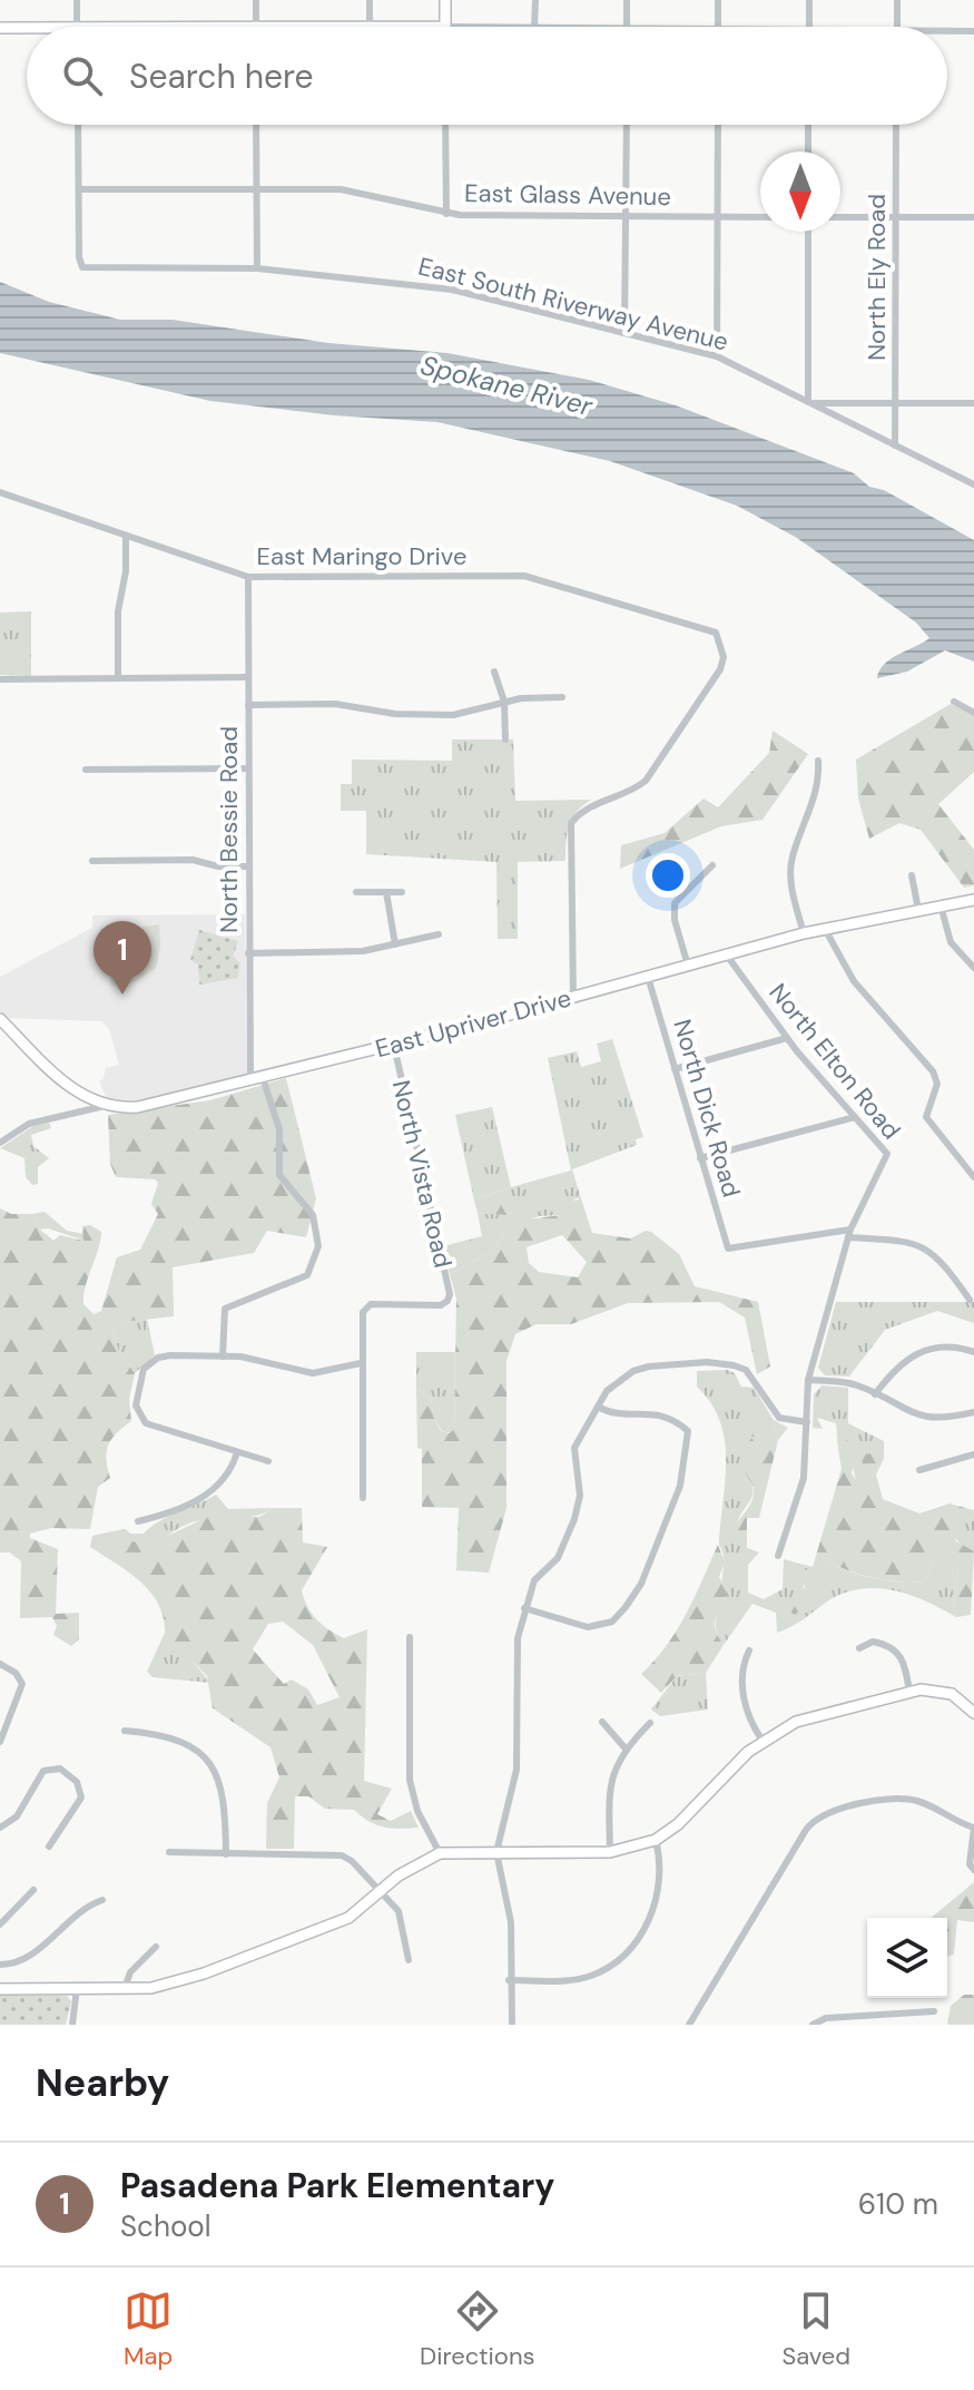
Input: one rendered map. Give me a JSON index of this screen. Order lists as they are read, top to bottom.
{
  "streets": {
    "street": [
      "East Glass Avenue",
      "North Ely Road",
      "East South Riverway Avenue",
      "East Maringo Drive",
      "North Bessie Road",
      "East Upriver Drive",
      "North Elton Road",
      "North Dick Road",
      "North Vista Road"
    ]
  },
  "crossings": [
    ["East Glass Avenue", "East South Riverway Avenue"],
    ["North Ely Road", "East South Riverway Avenue"],
    ["East Maringo Drive", "North Bessie Road"],
    ["East Maringo Drive", "East Upriver Drive"],
    ["North Bessie Road", "East Upriver Drive"],
    ["East Upriver Drive", "North Elton Road"],
    ["East Upriver Drive", "North Dick Road"],
    ["East Upriver Drive", "North Vista Road"],
    ["North Elton Road", "North Dick Road"]
  ],
  "water": ["Spokane River"],
  "north": "bottom",
  "page": {
    "search": "Search here",
    "pins": "1",
    "heading": "Nearby",
    "list": [
      {
        "mark": "1",
        "name": "Pasadena Park Elementary",
        "note": "School",
        "value": "610 m"
      }
    ],
    "nav": ["Map", "Directions", "Saved"]
  }
}
